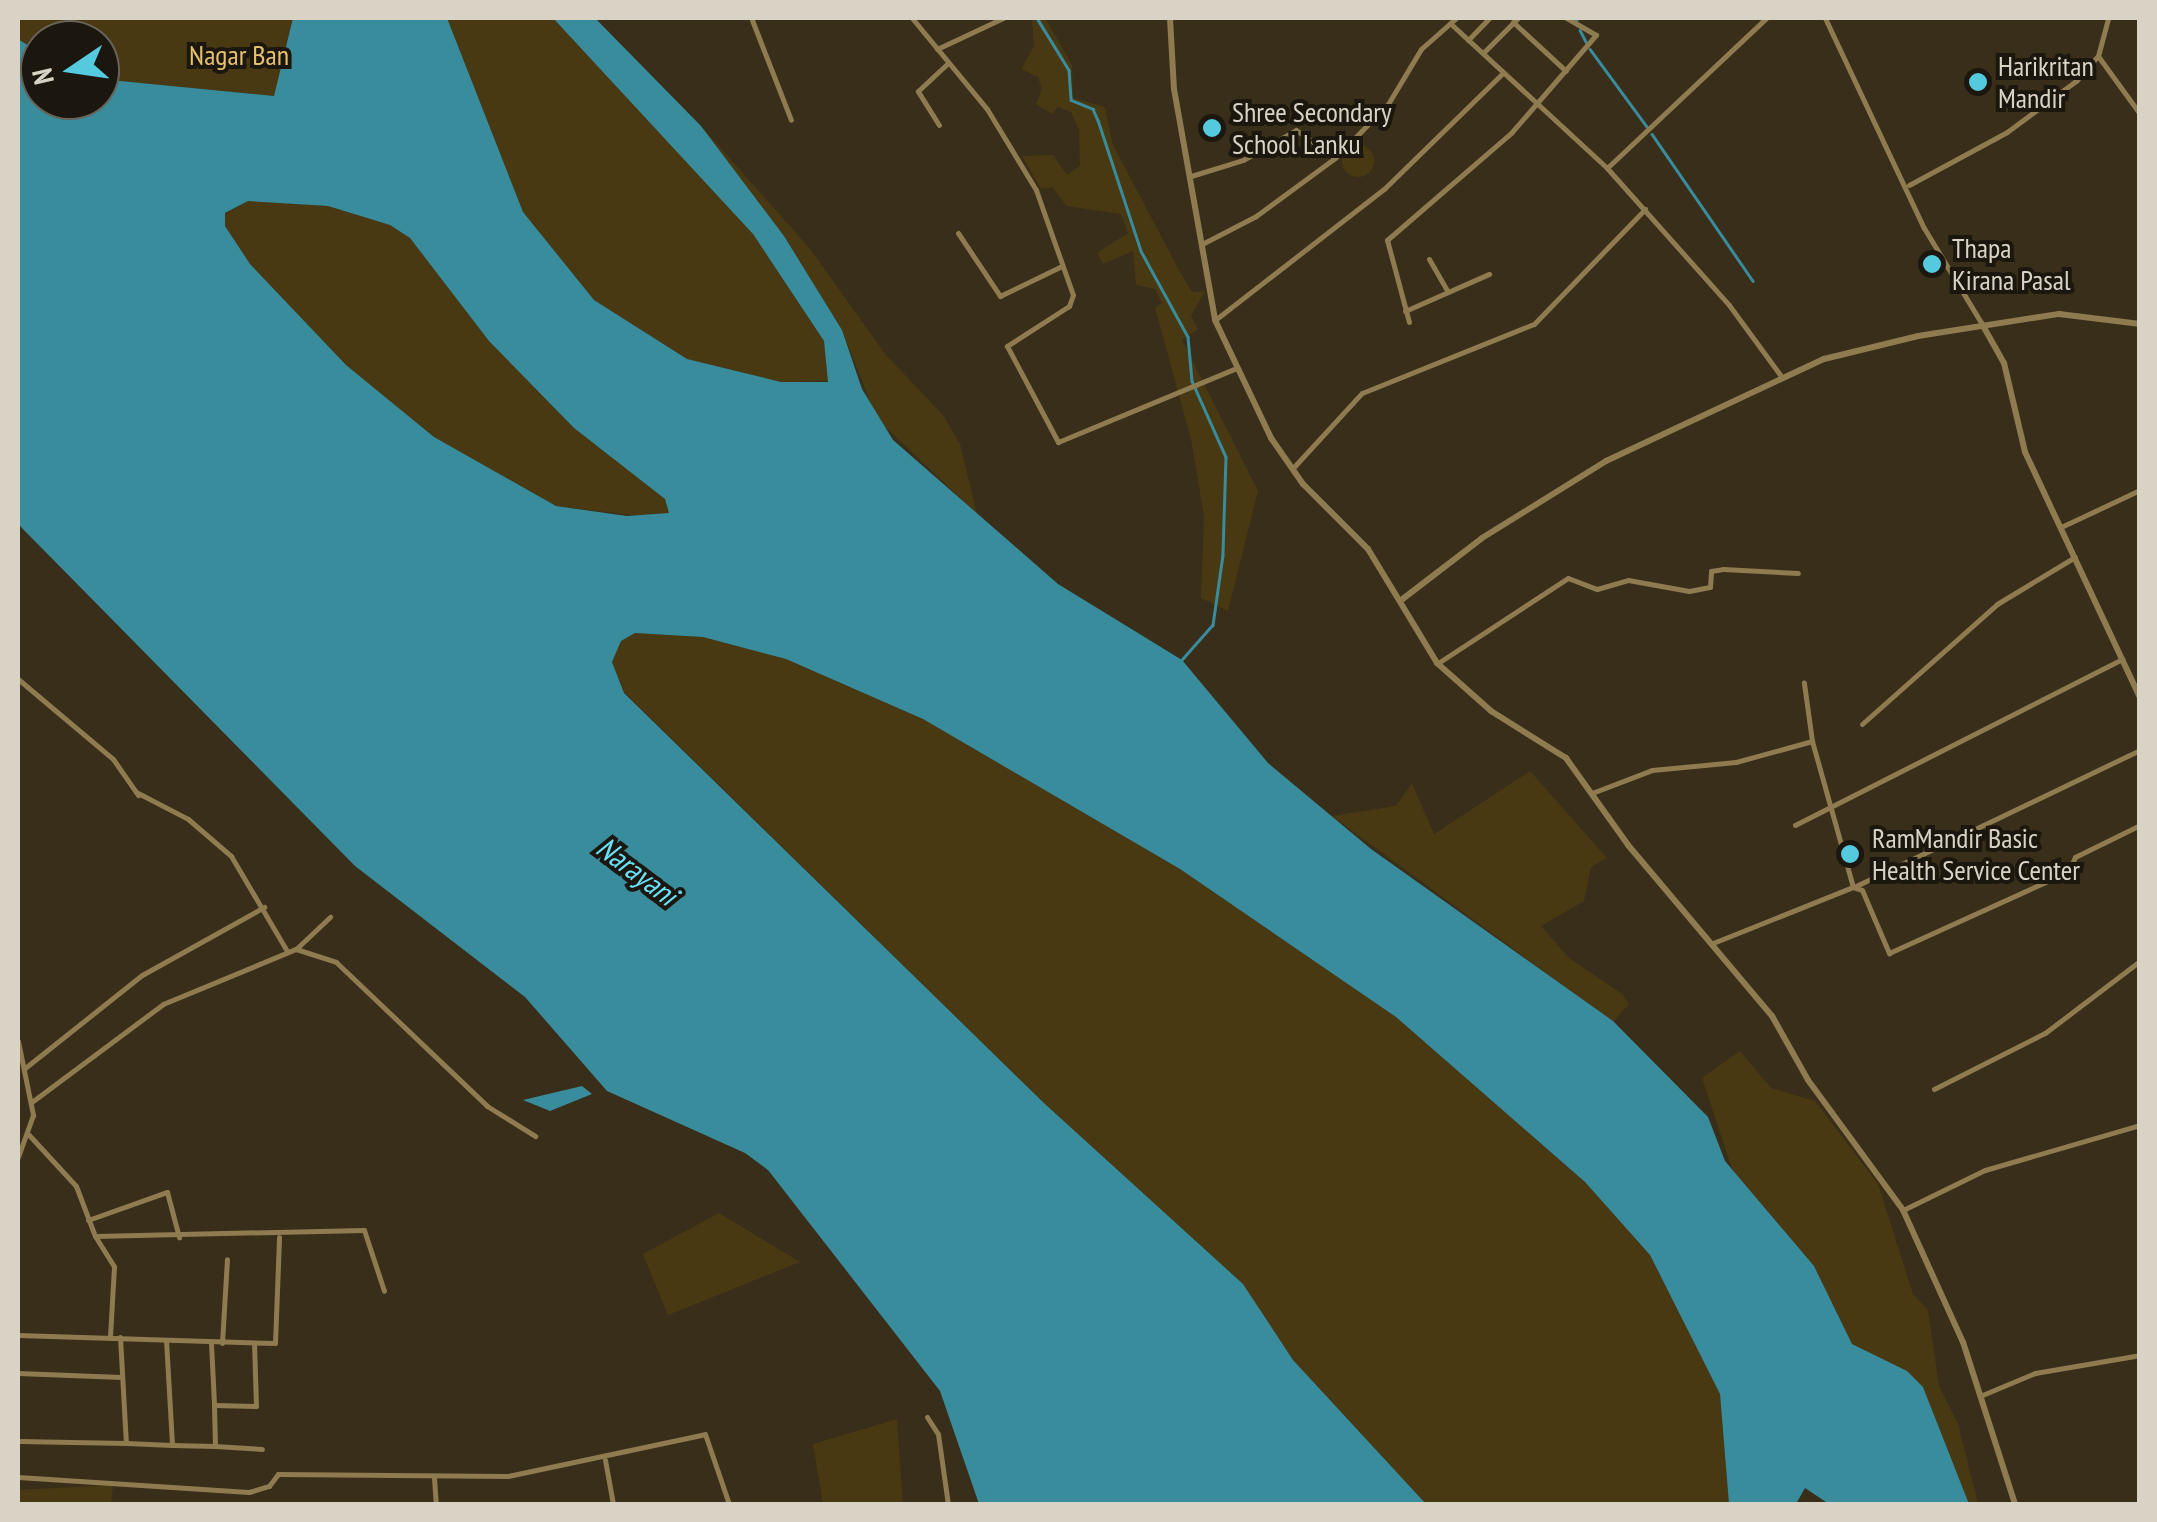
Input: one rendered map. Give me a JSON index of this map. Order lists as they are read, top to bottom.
{
  "water": ["Narayani"],
  "parks": ["Nagar Ban"],
  "places": [
    "Harikritan Mandir",
    "Shree Secondary School Lanku",
    "Thapa Kirana Pasal",
    "RamMandir Basic Health Service Center"
  ],
  "north": "left"
}
